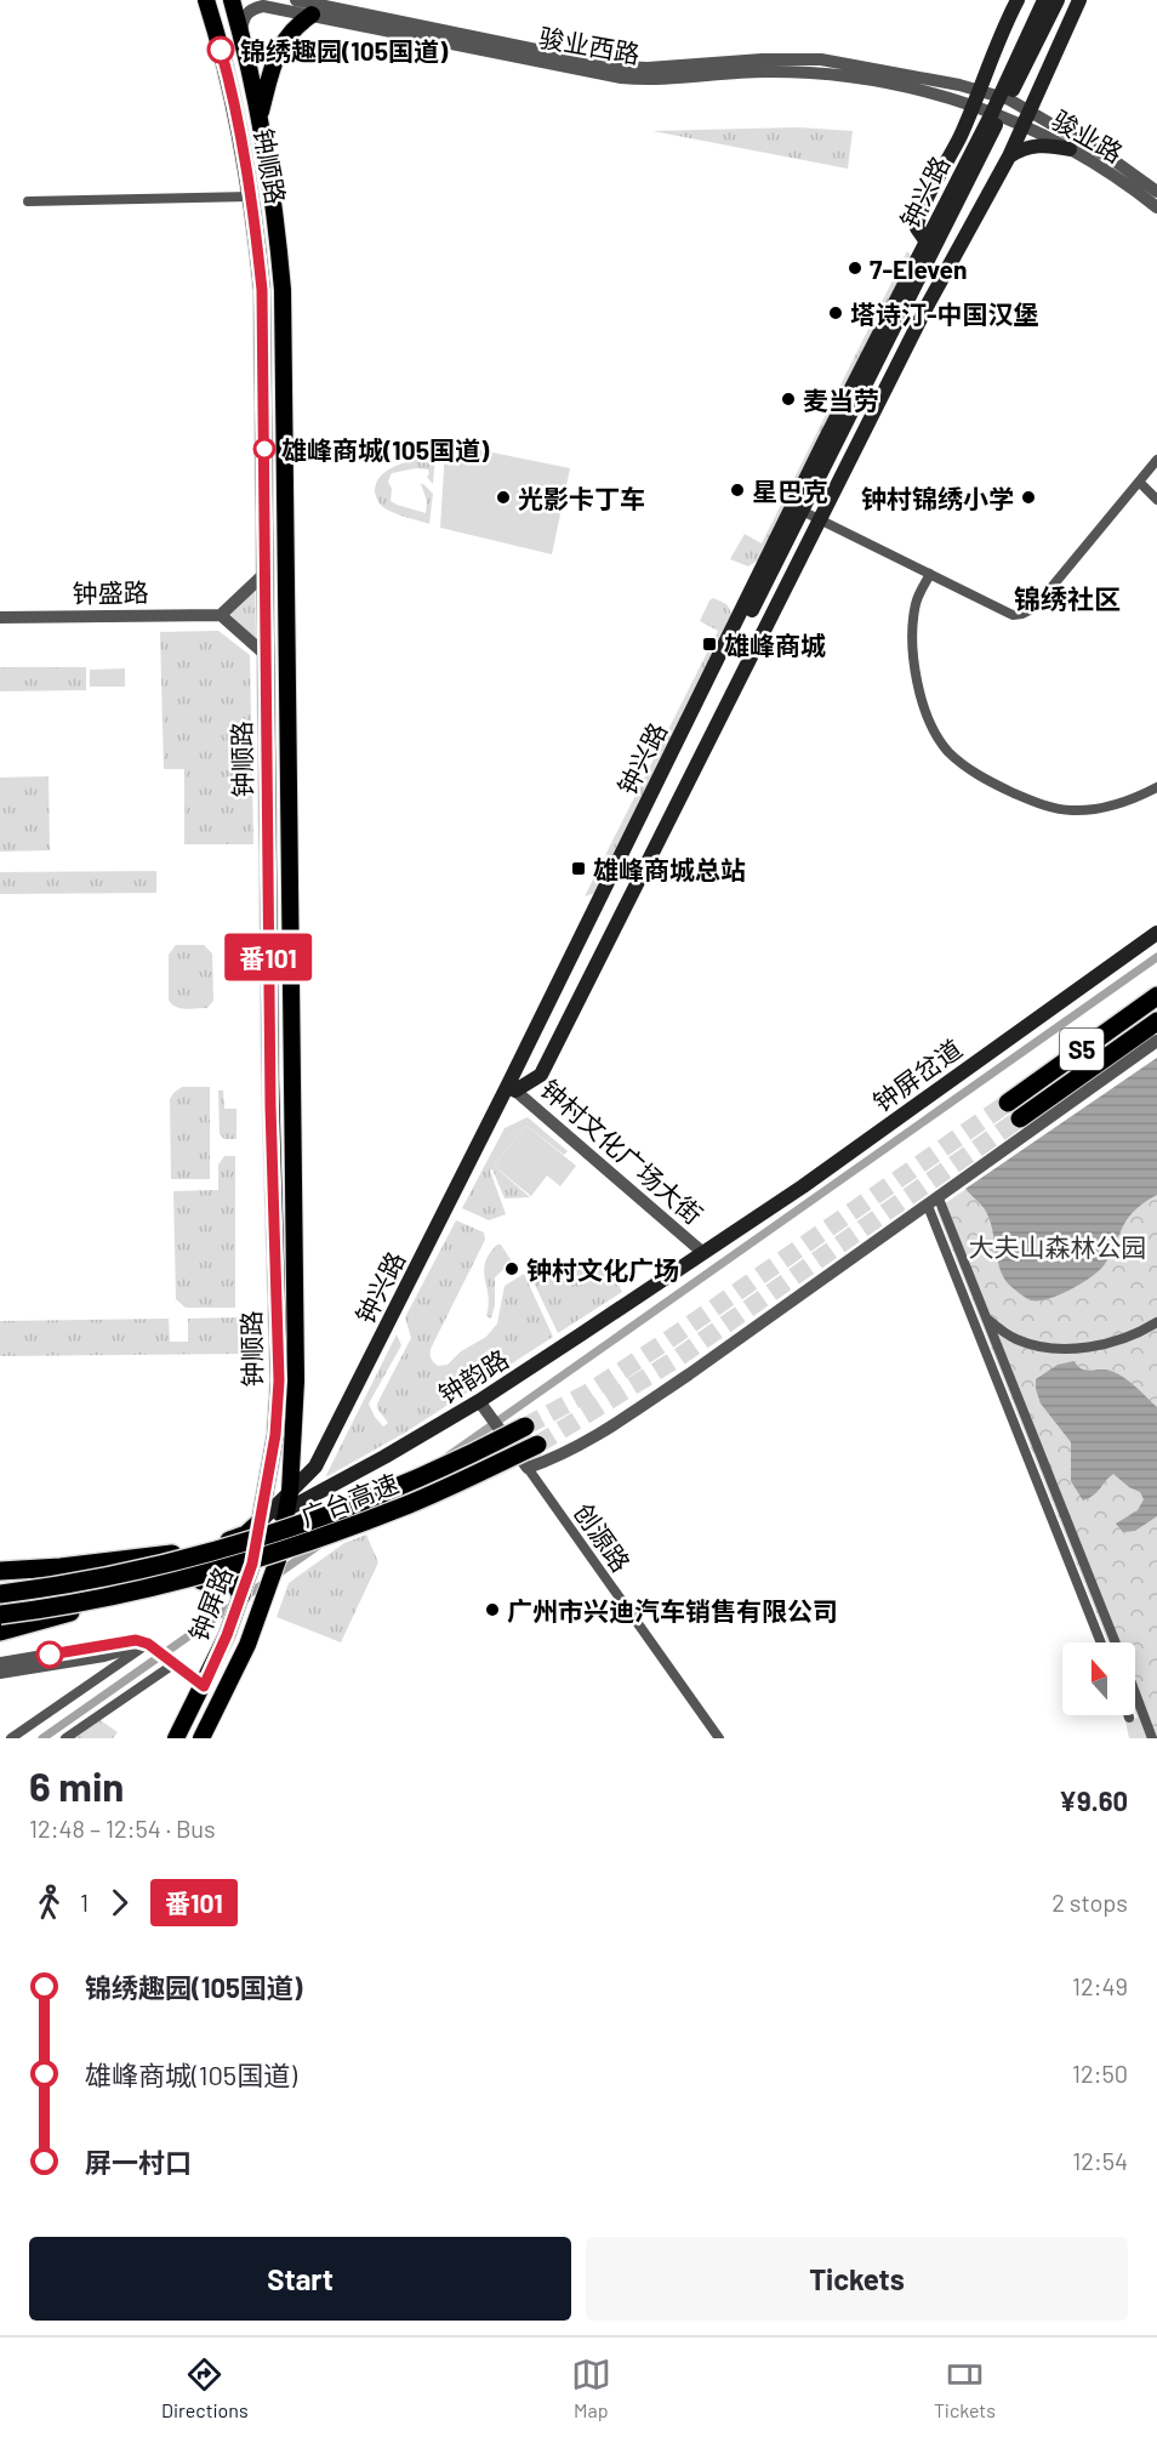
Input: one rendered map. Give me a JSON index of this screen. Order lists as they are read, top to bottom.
{
  "streets": {
    "highway": [
      "钟顺路",
      "S5",
      "广台高速",
      "钟屏路"
    ],
    "main road": ["钟兴路", "钟屏岔道", "钟韵路"],
    "street": [
      "骏业西路",
      "骏业路",
      "钟盛路",
      "钟村文化广场大街",
      "创源路"
    ]
  },
  "crossings": [
    ["骏业西路", "骏业路"],
    ["骏业西路", "钟顺路"],
    ["骏业西路", "钟兴路"],
    ["骏业路", "钟兴路"],
    ["钟顺路", "钟兴路"],
    ["钟顺路", "钟韵路"],
    ["钟顺路", "钟屏路"],
    ["钟兴路", "钟村文化广场大街"],
    ["钟兴路", "钟韵路"],
    ["钟兴路", "钟屏路"],
    ["钟屏岔道", "钟村文化广场大街"],
    ["钟屏岔道", "钟韵路"],
    ["钟村文化广场大街", "钟韵路"],
    ["钟韵路", "钟屏路"]
  ],
  "districts": ["锦绣社区"],
  "parks": ["大夫山森林公园"],
  "places": {
    "other": [
      "锦绣趣园(105国道)",
      "7-Eleven",
      "塔诗汀-中国汉堡",
      "麦当劳",
      "雄峰商城(105国道)",
      "星巴克",
      "光影卡丁车",
      "钟村锦绣小学",
      "钟村文化广场",
      "广州市兴迪汽车销售有限公司"
    ],
    "transit": ["雄峰商城", "雄峰商城总站"]
  },
  "lines": ["bus line 番101"],
  "north": "top",
  "page": {
    "on_map": "番101",
    "heading": ["6 min", "12:48 – 12:54 · Bus", "¥9.60"],
    "legs": ["1", "番101", "2 stops"],
    "list": [
      {
        "name": "锦绣趣园(105国道)",
        "value": "12:49"
      },
      {
        "name": "雄峰商城(105国道)",
        "value": "12:50"
      },
      {
        "name": "屏一村口",
        "value": "12:54"
      }
    ],
    "buttons": ["Start", "Tickets"],
    "tabs": ["Directions", "Map", "Tickets"]
  }
}
